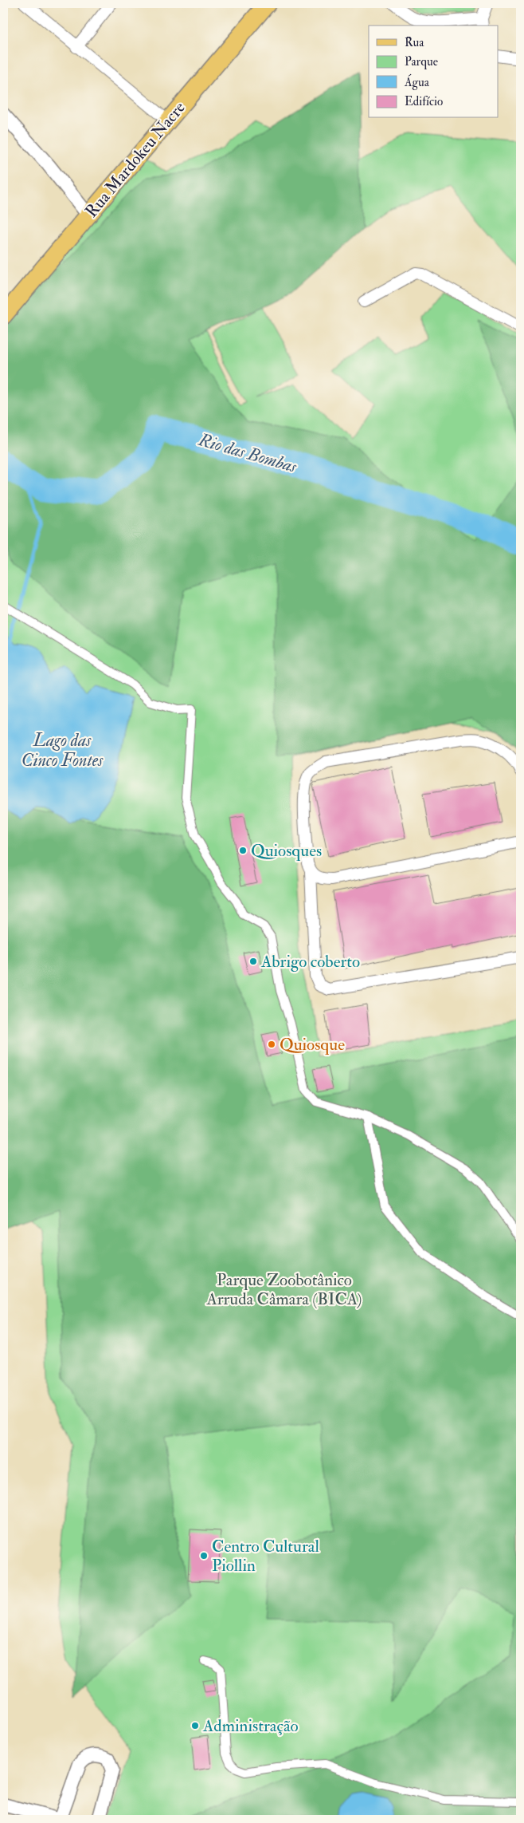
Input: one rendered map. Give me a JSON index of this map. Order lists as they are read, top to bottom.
{
  "streets": {
    "main road": ["Rua Mardokeu Nacre"]
  },
  "water": ["Rio das Bombas", "Lago das Cinco Fontes"],
  "parks": ["Parque Zoobotânico Arruda Câmara (BICA)"],
  "places": [
    "Quiosques",
    "Abrigo coberto",
    "Quiosque",
    "Centro Cultural Piollin",
    "Administração"
  ],
  "legend": [
    "Rua",
    "Parque",
    "Água",
    "Edifício"
  ]
}
